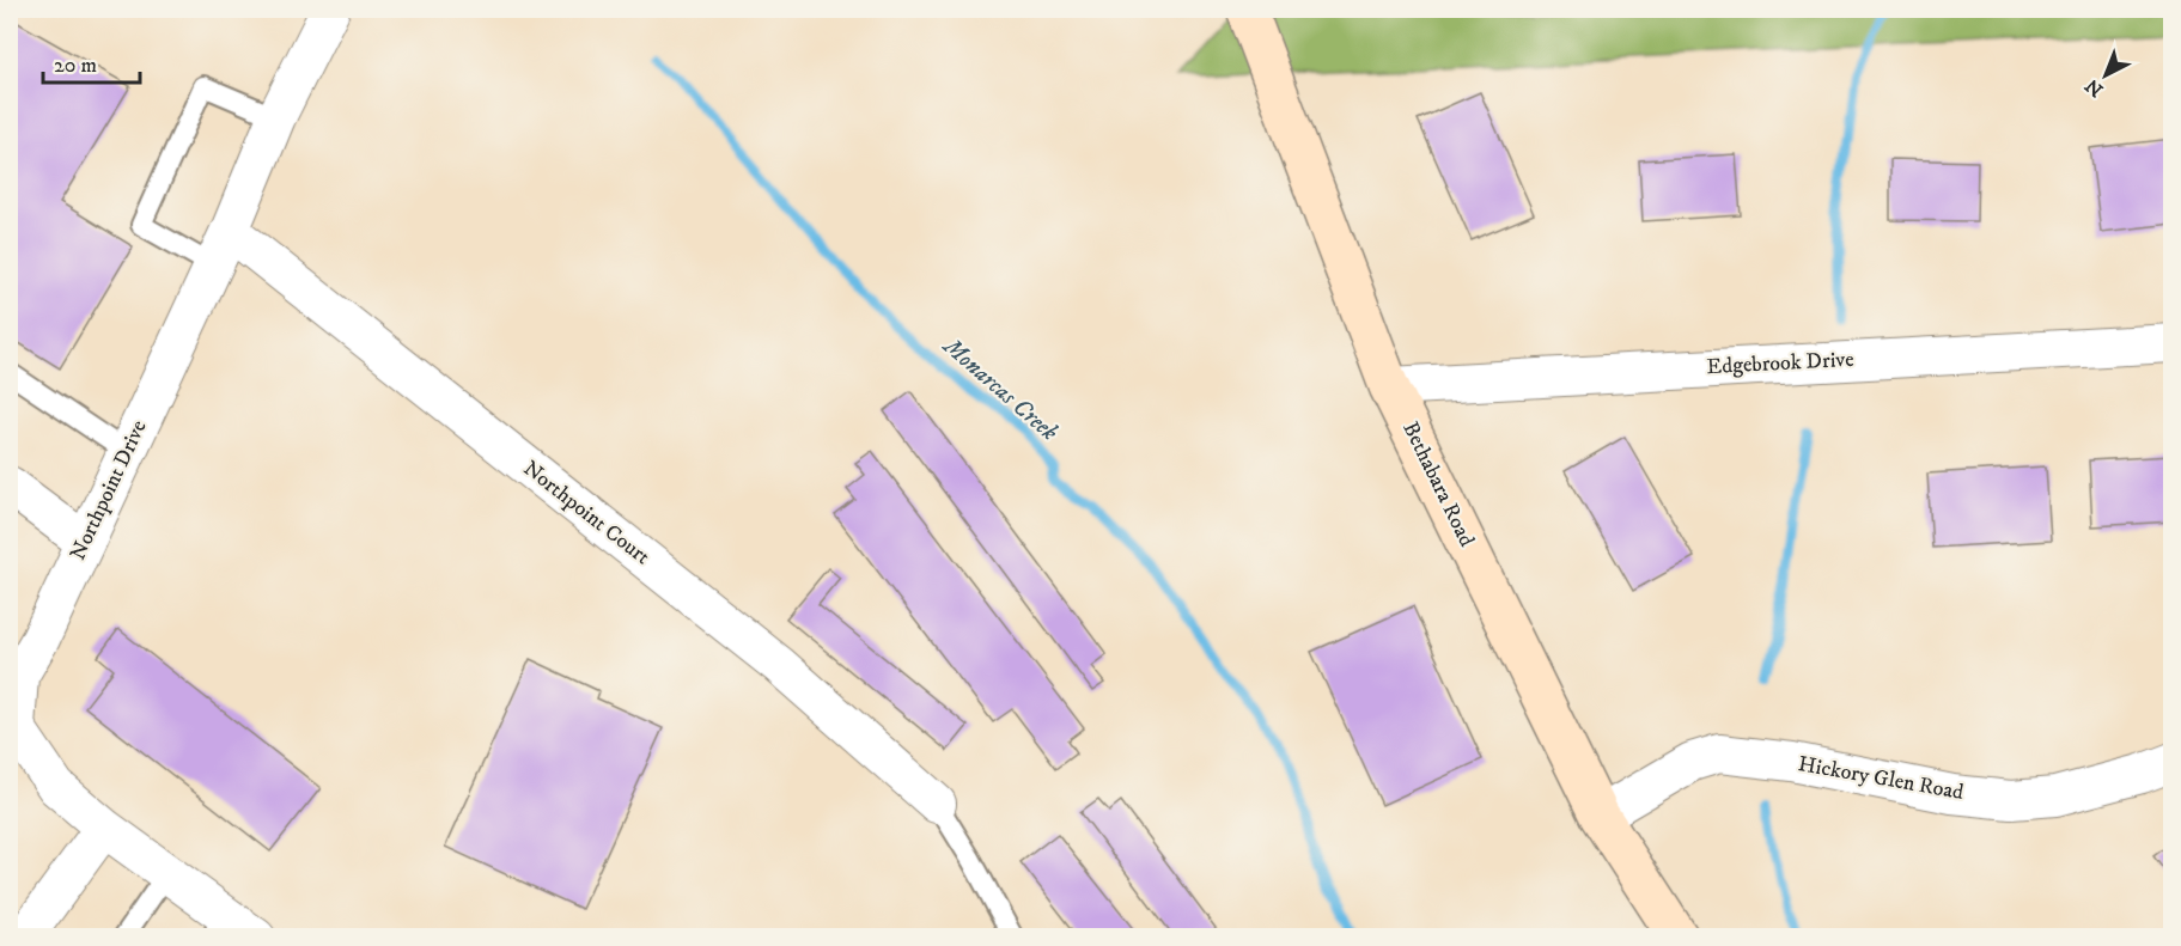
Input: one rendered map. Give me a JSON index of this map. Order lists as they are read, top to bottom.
{
  "streets": {
    "street": [
      "Edgebrook Drive",
      "Bethabara Road",
      "Northpoint Drive",
      "Northpoint Court",
      "Hickory Glen Road"
    ]
  },
  "crossings": [
    ["Edgebrook Drive", "Bethabara Road"],
    ["Bethabara Road", "Hickory Glen Road"],
    ["Northpoint Drive", "Northpoint Court"]
  ],
  "water": ["Monarcas Creek"],
  "scale_bar": "20 m",
  "north": "bottom left"
}
